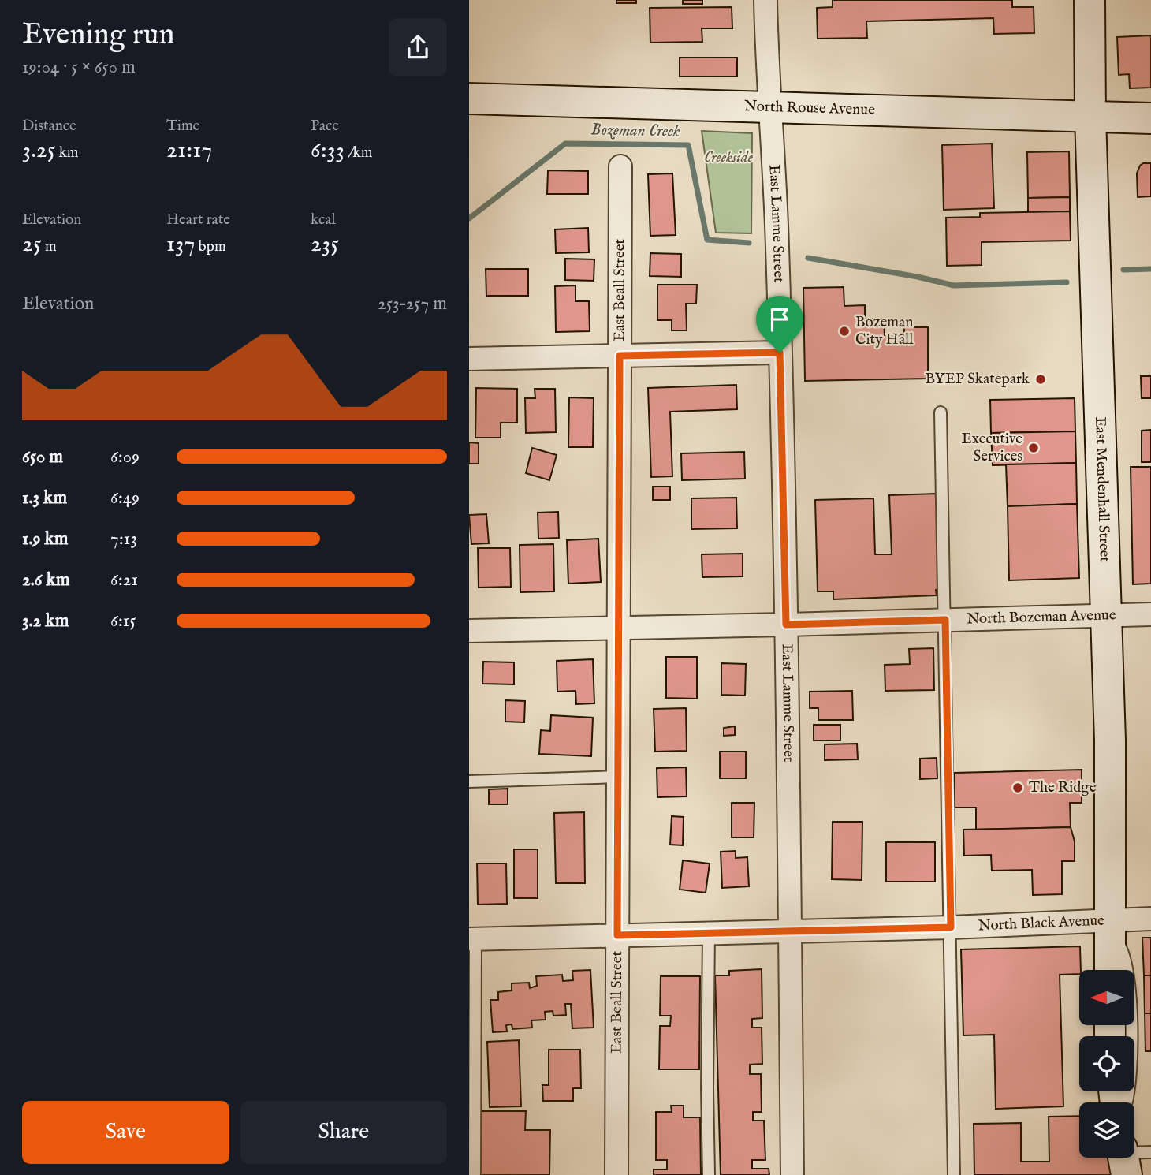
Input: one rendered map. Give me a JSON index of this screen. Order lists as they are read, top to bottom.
{
  "streets": {
    "street": [
      "North Rouse Avenue",
      "East Lamme Street",
      "East Beall Street",
      "East Mendenhall Street",
      "North Bozeman Avenue",
      "North Black Avenue"
    ]
  },
  "crossings": [
    ["North Rouse Avenue", "East Lamme Street"],
    ["North Rouse Avenue", "East Mendenhall Street"],
    ["East Lamme Street", "North Bozeman Avenue"],
    ["East Lamme Street", "North Black Avenue"],
    ["East Beall Street", "North Bozeman Avenue"],
    ["East Beall Street", "North Black Avenue"],
    ["East Mendenhall Street", "North Bozeman Avenue"],
    ["East Mendenhall Street", "North Black Avenue"]
  ],
  "water": ["Bozeman Creek"],
  "parks": ["Creekside"],
  "places": [
    "Bozeman City Hall",
    "BYEP Skatepark",
    "Executive Services",
    "The Ridge"
  ],
  "north": "left",
  "page": {
    "heading": ["Evening run", "19:04 · 5 × 650 m"],
    "stats": [
      ["Distance", "3.25 km"],
      ["Time", "21:17"],
      ["Pace", "6:33 /km"],
      ["Elevation", "25 m"],
      ["Heart rate", "137 bpm"],
      ["kcal", "235"]
    ],
    "chart": ["Elevation", "253–257 m"],
    "list": [
      {
        "name": "650 m",
        "note": "6:09"
      },
      {
        "name": "1.3 km",
        "note": "6:49"
      },
      {
        "name": "1.9 km",
        "note": "7:13"
      },
      {
        "name": "2.6 km",
        "note": "6:21"
      },
      {
        "name": "3.2 km",
        "note": "6:15"
      }
    ],
    "buttons": ["Save", "Share"]
  }
}
